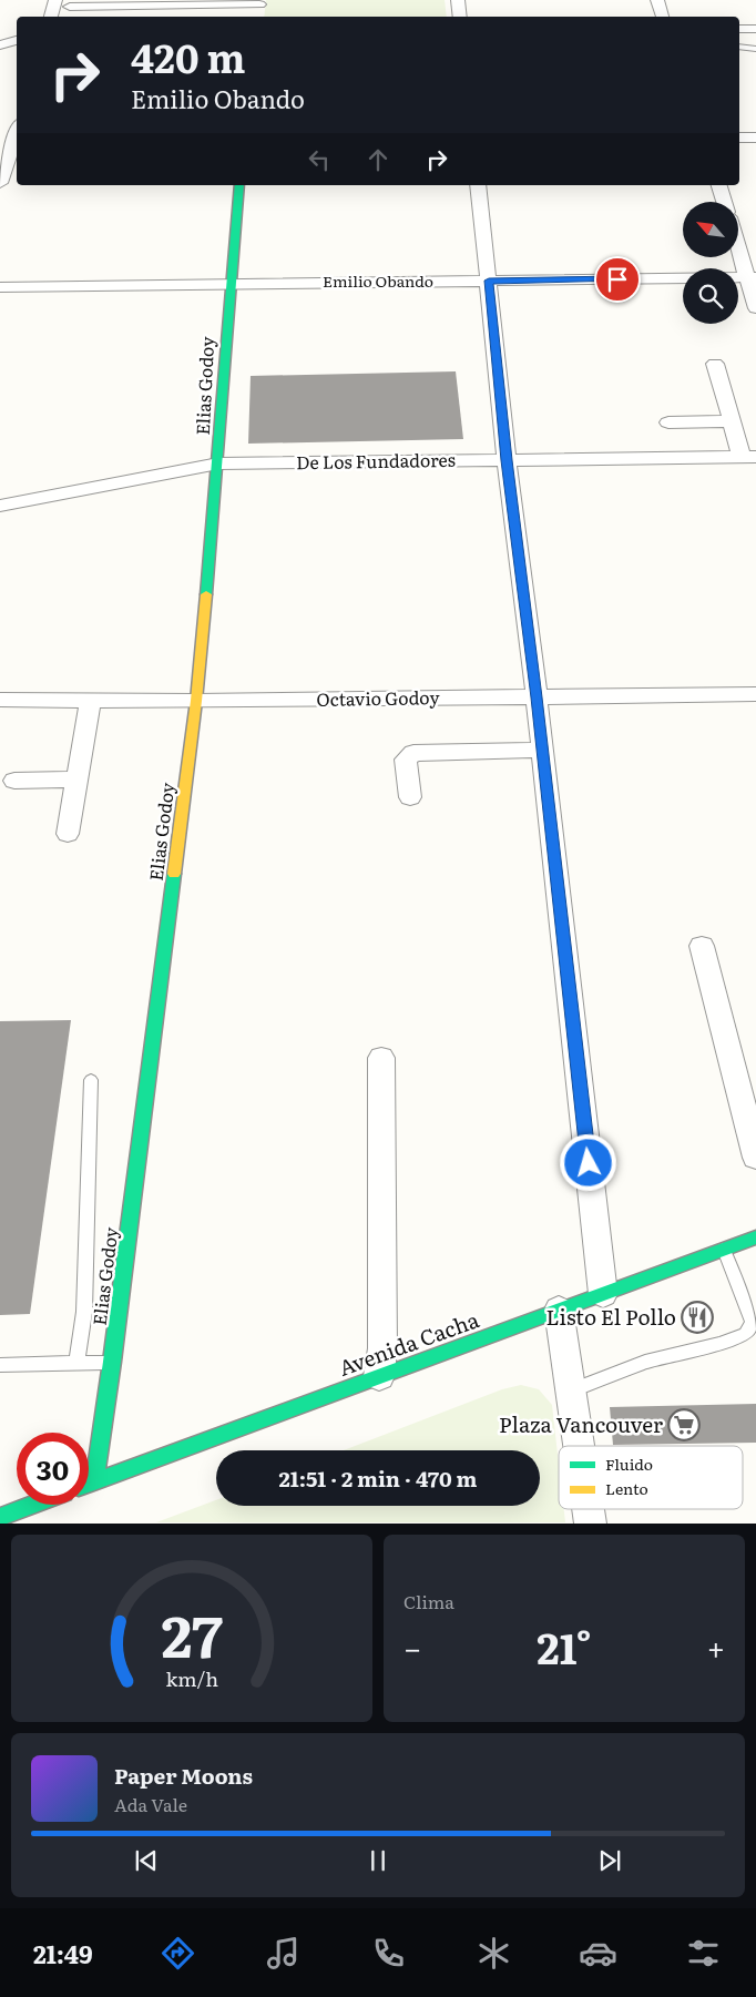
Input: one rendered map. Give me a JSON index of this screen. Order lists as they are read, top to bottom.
{
  "streets": {
    "street": [
      "Emilio Obando",
      "Elias Godoy",
      "De Los Fundadores",
      "Octavio Godoy",
      "Avenida Cacha"
    ]
  },
  "crossings": [
    ["Emilio Obando", "Elias Godoy"],
    ["Elias Godoy", "De Los Fundadores"],
    ["Elias Godoy", "Octavio Godoy"],
    ["Elias Godoy", "Avenida Cacha"]
  ],
  "places": {
    "restaurant": ["Listo El Pollo"],
    "supermarket": ["Plaza Vancouver"]
  },
  "legend": ["Fluido", "Lento"],
  "north": "top left",
  "page": {
    "turn": ["420 m", "Emilio Obando"],
    "limit": "30",
    "trip": "21:51 · 2 min · 470 m",
    "tile": "Clima",
    "heat": ["−", "21°", "+"],
    "song": ["Paper Moons", "Ada Vale"],
    "tabs": "21:49",
    "gauge": ["27", "km/h"]
  }
}
